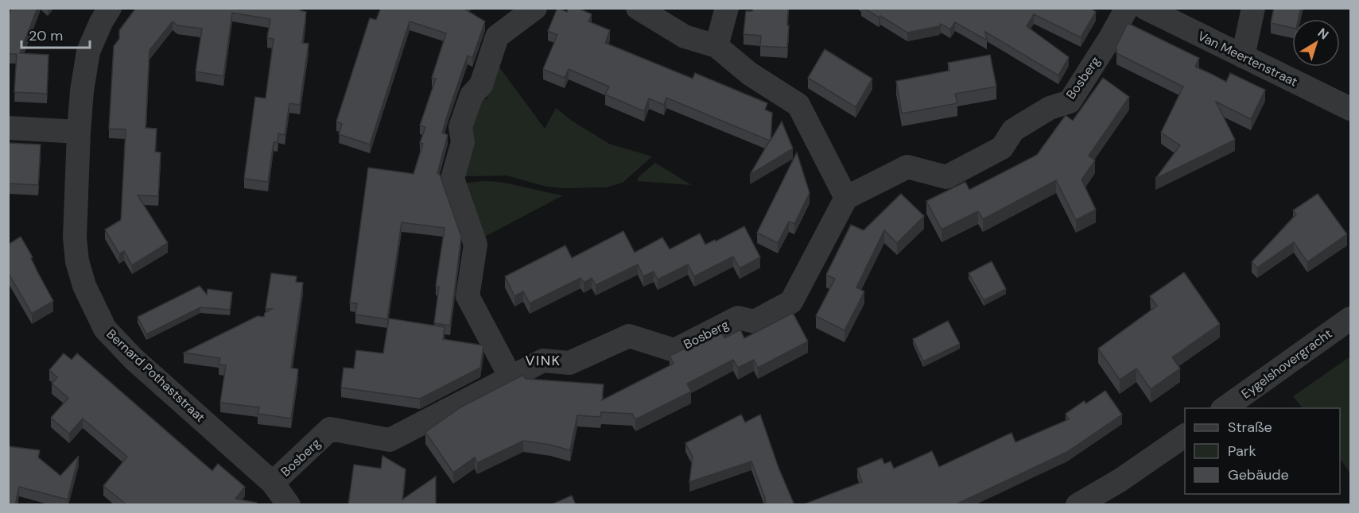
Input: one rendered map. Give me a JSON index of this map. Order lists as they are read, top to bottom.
{
  "streets": {
    "street": [
      "Van Meertenstraat",
      "Bosberg",
      "Eygelshovergracht",
      "Bernard Pothaststraat"
    ]
  },
  "crossings": [
    ["Bosberg", "Bernard Pothaststraat"]
  ],
  "districts": ["VINK"],
  "legend": ["Straße", "Park", "Gebäude"],
  "scale_bar": "20 m",
  "north": "top right"
}
